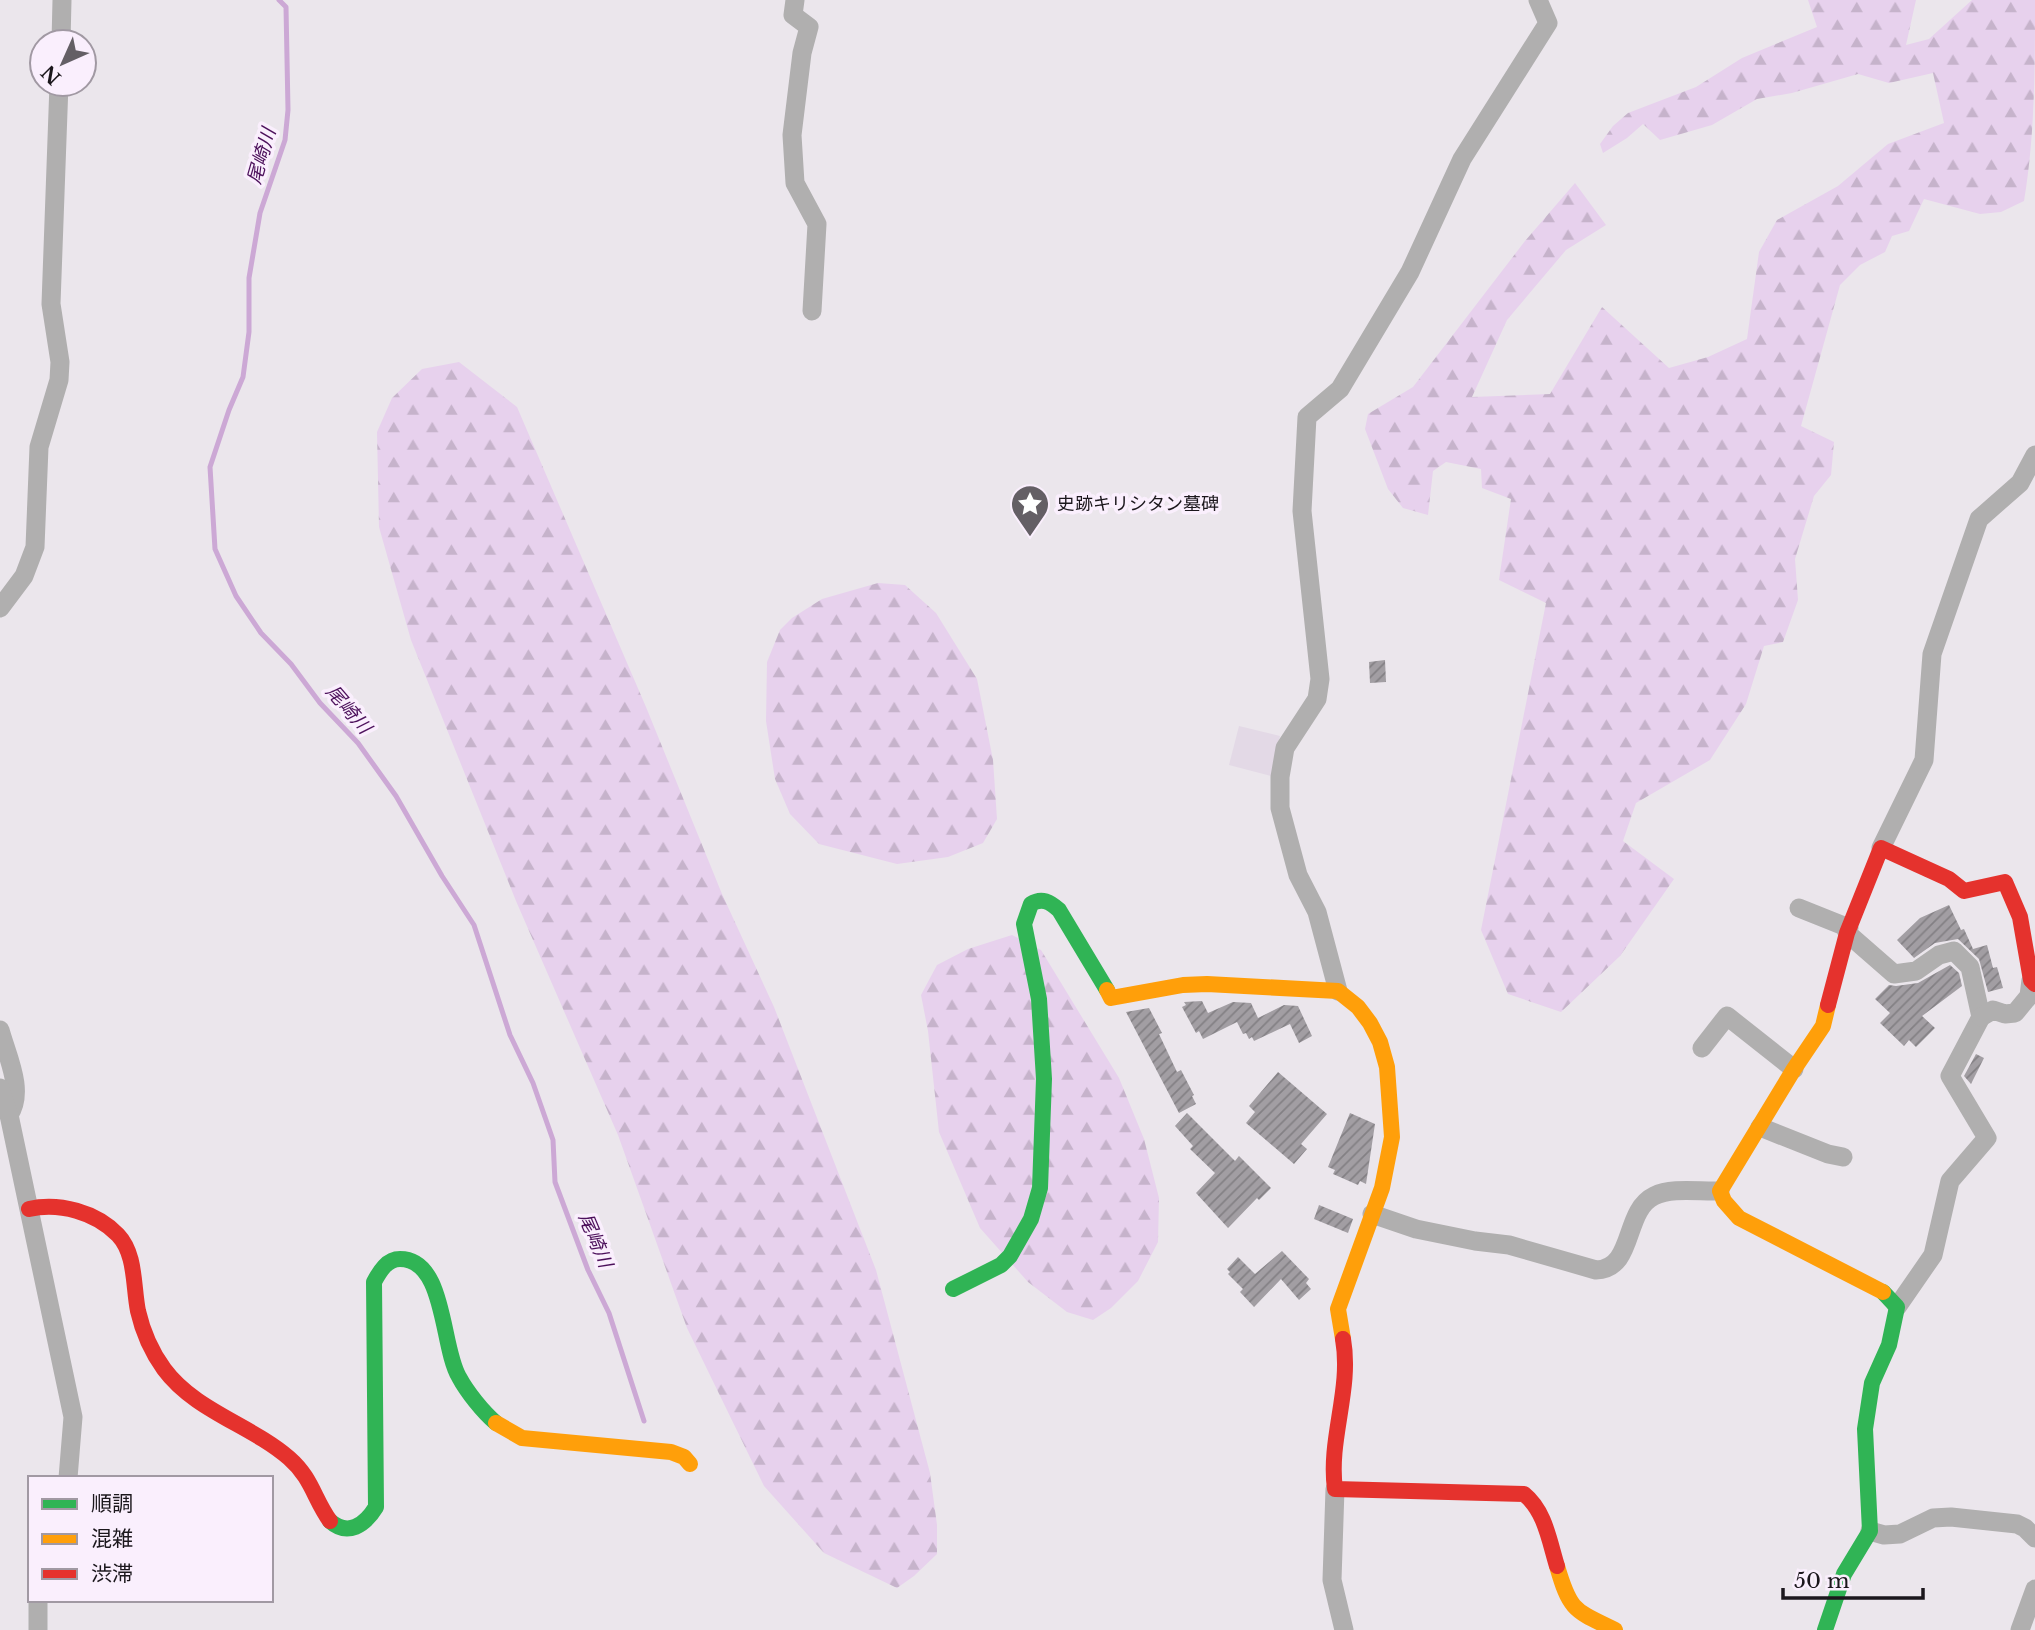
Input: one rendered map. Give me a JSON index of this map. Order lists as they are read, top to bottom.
{
  "water": ["尾崎川"],
  "places": {
    "place": ["史跡キリシタン墓碑"]
  },
  "legend": ["順調", "混雑", "渋滞"],
  "scale_bar": "50 m",
  "north": "bottom left"
}
